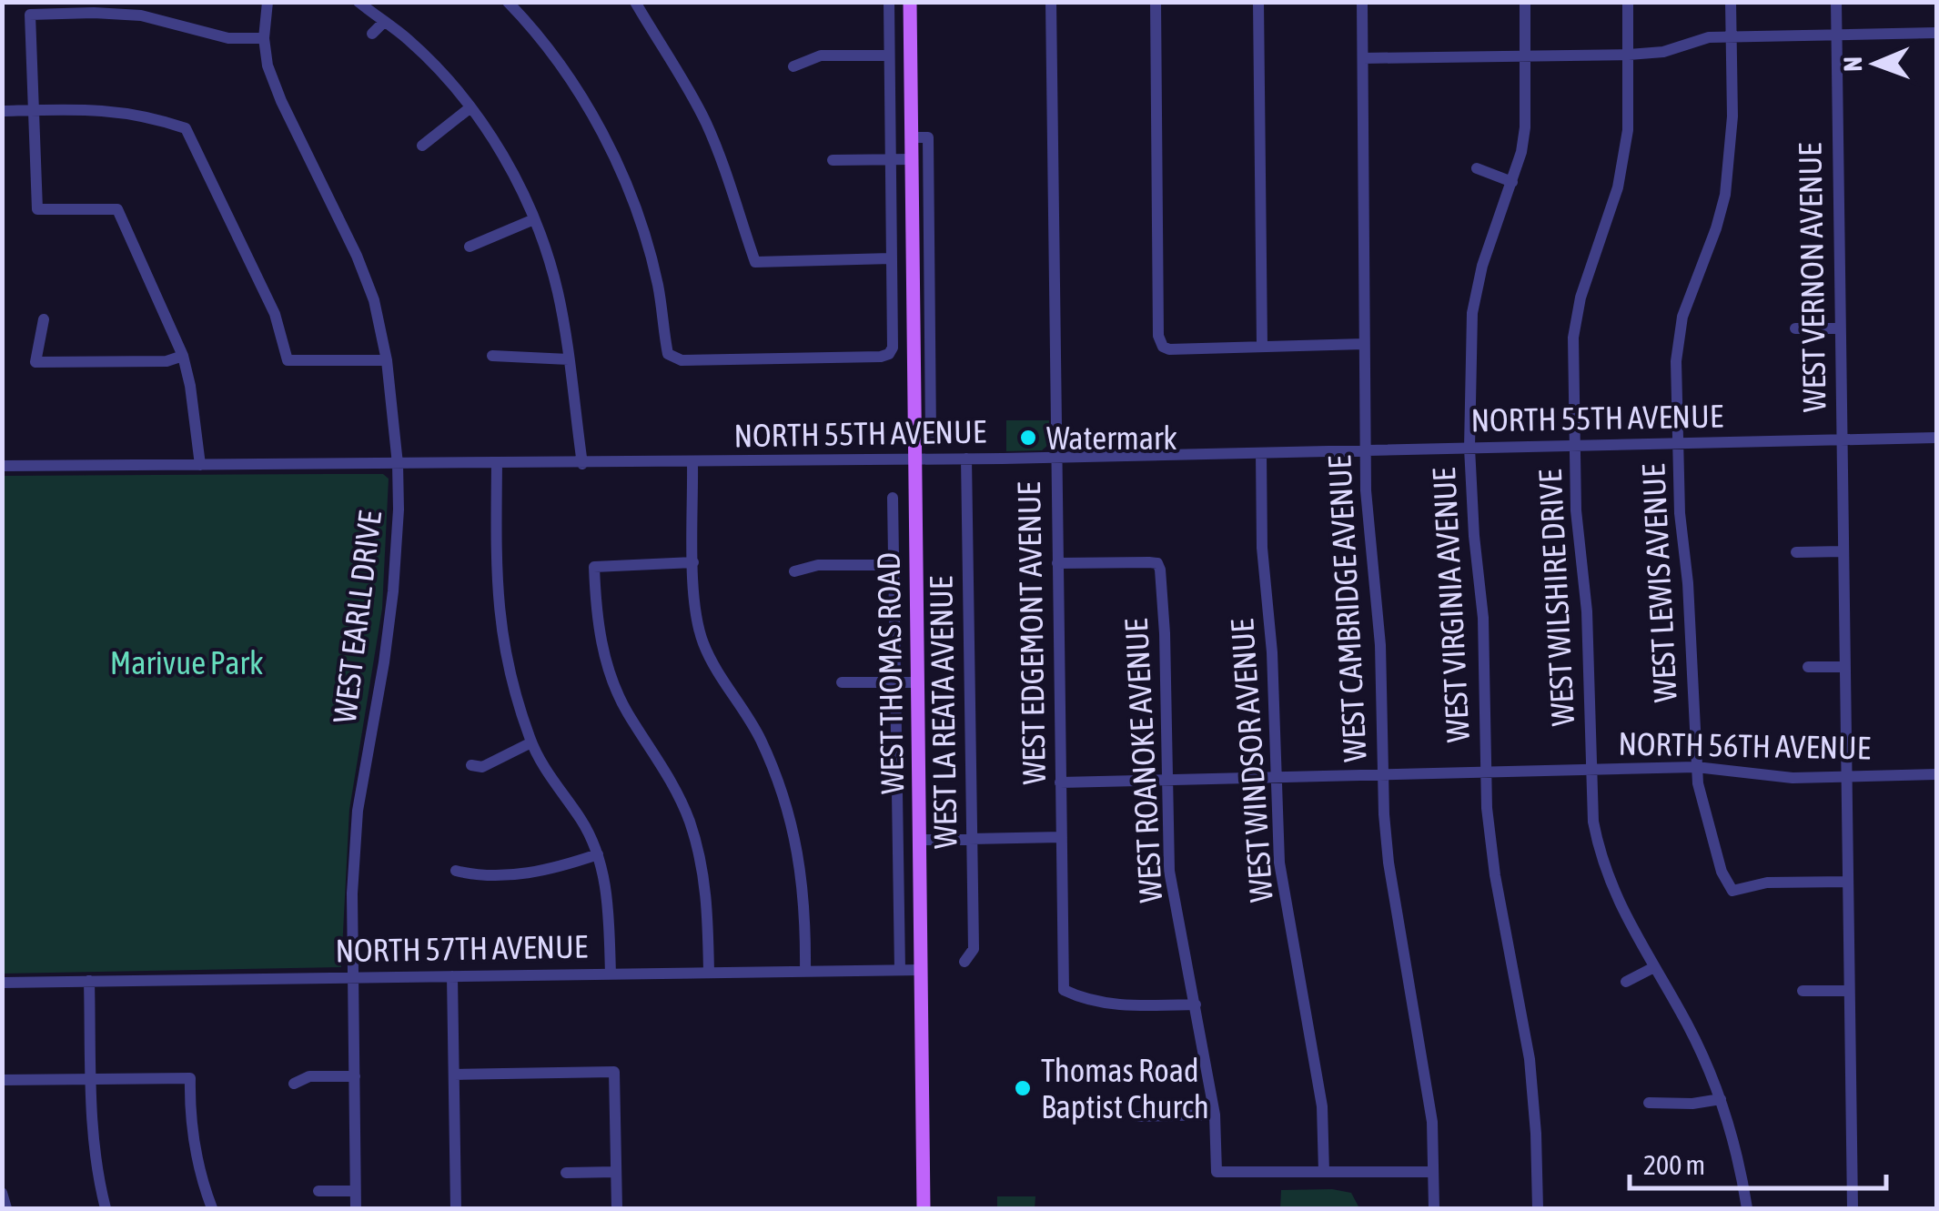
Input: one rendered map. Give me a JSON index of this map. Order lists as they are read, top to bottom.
{
  "streets": {
    "main road": ["WEST THOMAS ROAD"],
    "street": [
      "WEST VERNON AVENUE",
      "NORTH 55TH AVENUE",
      "WEST LEWIS AVENUE",
      "WEST WILSHIRE DRIVE",
      "WEST VIRGINIA AVENUE",
      "WEST CAMBRIDGE AVENUE",
      "WEST EARLL DRIVE",
      "WEST EDGEMONT AVENUE",
      "WEST LA REATA AVENUE",
      "NORTH 56TH AVENUE",
      "WEST ROANOKE AVENUE",
      "WEST WINDSOR AVENUE",
      "NORTH 57TH AVENUE"
    ]
  },
  "crossings": [
    ["WEST VERNON AVENUE", "NORTH 55TH AVENUE"],
    ["WEST VERNON AVENUE", "WEST LEWIS AVENUE"],
    ["WEST VERNON AVENUE", "NORTH 56TH AVENUE"],
    ["NORTH 55TH AVENUE", "WEST LEWIS AVENUE"],
    ["NORTH 55TH AVENUE", "WEST WILSHIRE DRIVE"],
    ["NORTH 55TH AVENUE", "WEST VIRGINIA AVENUE"],
    ["NORTH 55TH AVENUE", "WEST CAMBRIDGE AVENUE"],
    ["NORTH 55TH AVENUE", "WEST EARLL DRIVE"],
    ["NORTH 55TH AVENUE", "WEST EDGEMONT AVENUE"],
    ["NORTH 55TH AVENUE", "WEST THOMAS ROAD"],
    ["NORTH 55TH AVENUE", "WEST LA REATA AVENUE"],
    ["NORTH 55TH AVENUE", "WEST WINDSOR AVENUE"],
    ["WEST LEWIS AVENUE", "NORTH 56TH AVENUE"],
    ["WEST WILSHIRE DRIVE", "NORTH 56TH AVENUE"],
    ["WEST VIRGINIA AVENUE", "NORTH 56TH AVENUE"],
    ["WEST CAMBRIDGE AVENUE", "NORTH 56TH AVENUE"],
    ["WEST EARLL DRIVE", "NORTH 57TH AVENUE"],
    ["WEST EDGEMONT AVENUE", "NORTH 56TH AVENUE"],
    ["WEST EDGEMONT AVENUE", "WEST ROANOKE AVENUE"],
    ["WEST THOMAS ROAD", "NORTH 57TH AVENUE"],
    ["NORTH 56TH AVENUE", "WEST ROANOKE AVENUE"],
    ["NORTH 56TH AVENUE", "WEST WINDSOR AVENUE"],
    ["WEST ROANOKE AVENUE", "WEST WINDSOR AVENUE"]
  ],
  "parks": ["Marivue Park"],
  "places": ["Watermark", "Thomas Road Baptist Church"],
  "scale_bar": "200 m",
  "north": "left"
}
